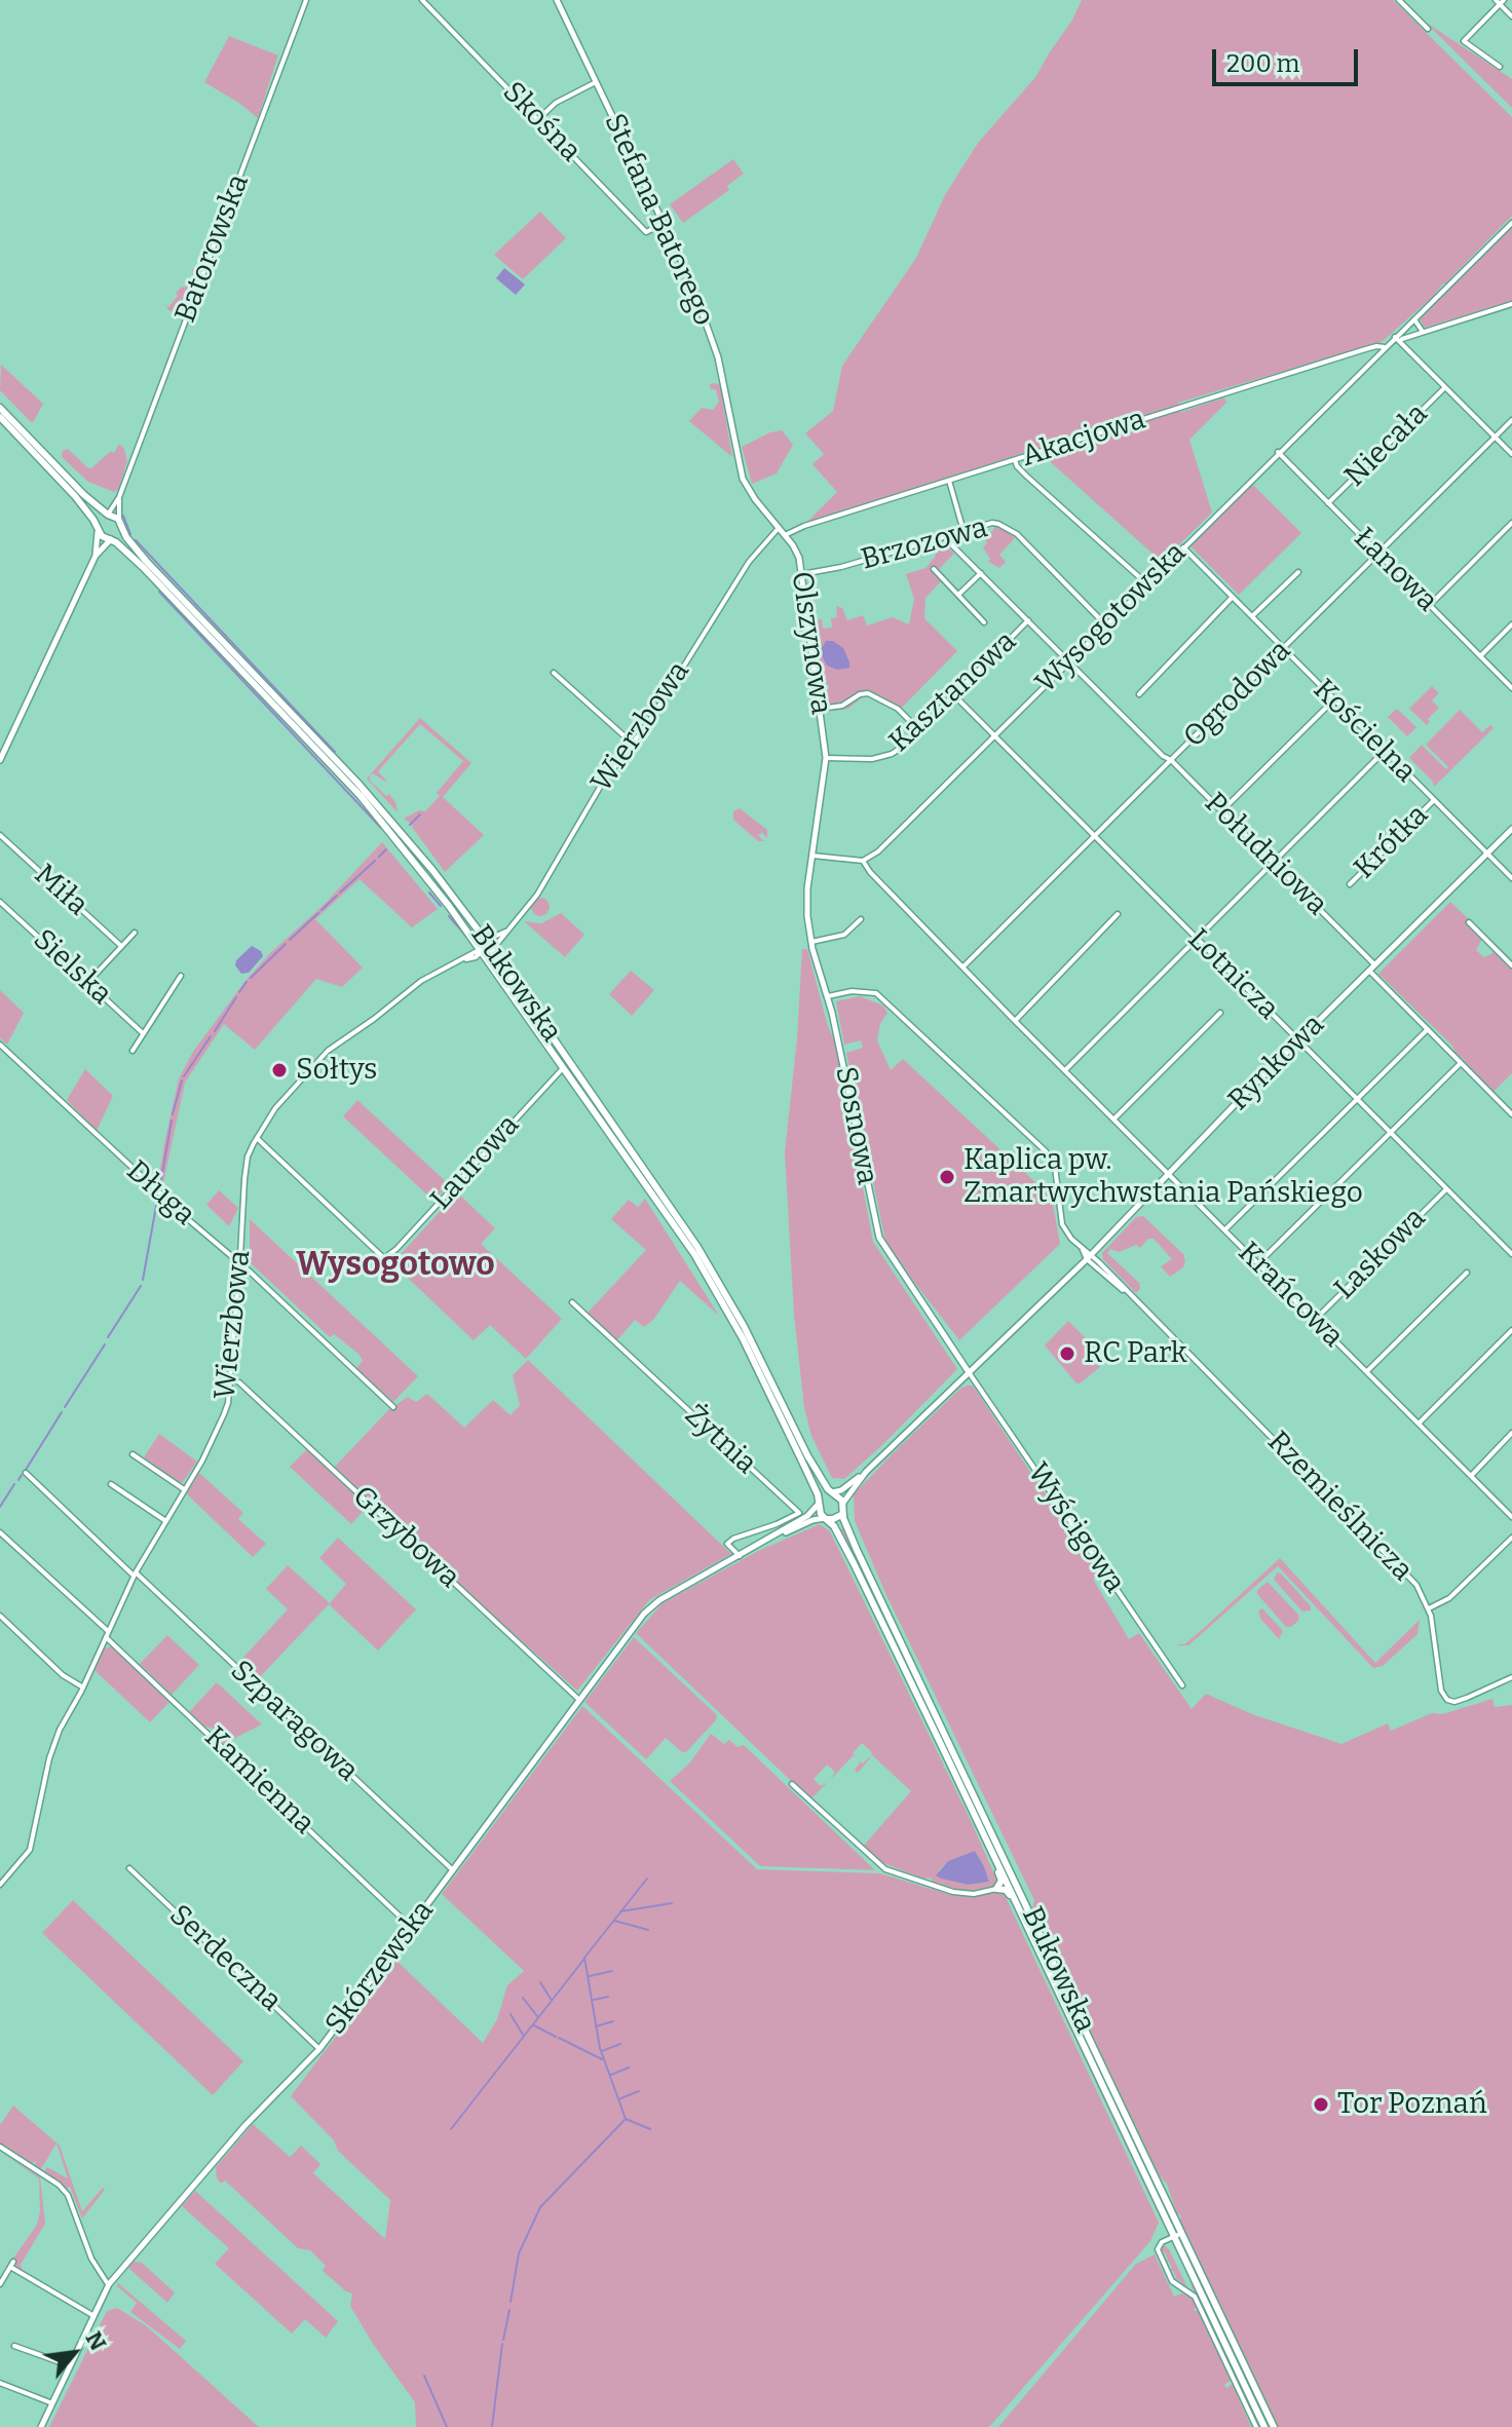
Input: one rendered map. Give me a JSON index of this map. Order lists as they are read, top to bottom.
{
  "streets": {
    "main road": ["Bukowska"],
    "street": [
      "Skośna",
      "Stefana Batorego",
      "Batorowska",
      "Akacjowa",
      "Niecała",
      "Brzozowa",
      "Łanowa",
      "Wysogotowska",
      "Olszynowa",
      "Kasztanowa",
      "Ogrodowa",
      "Wierzbowa",
      "Kościelna",
      "Krótka",
      "Południowa",
      "Miła",
      "Sielska",
      "Lotnicza",
      "Rynkowa",
      "Sosnowa",
      "Laurowa",
      "Długa",
      "Laskowa",
      "Krańcowa",
      "Żytnia",
      "Rzemieślnicza",
      "Wyścigowa",
      "Grzybowa",
      "Szparagowa",
      "Kamienna",
      "Serdeczna",
      "Skórzewska"
    ]
  },
  "crossings": [
    ["Skośna", "Stefana Batorego"],
    ["Stefana Batorego", "Olszynowa"],
    ["Batorowska", "Bukowska"],
    ["Akacjowa", "Wysogotowska"],
    ["Akacjowa", "Olszynowa"],
    ["Niecała", "Łanowa"],
    ["Brzozowa", "Wysogotowska"],
    ["Brzozowa", "Olszynowa"],
    ["Brzozowa", "Południowa"],
    ["Łanowa", "Wysogotowska"],
    ["Łanowa", "Ogrodowa"],
    ["Wysogotowska", "Kościelna"],
    ["Wysogotowska", "Południowa"],
    ["Wysogotowska", "Lotnicza"],
    ["Wysogotowska", "Krańcowa"],
    ["Olszynowa", "Kasztanowa"],
    ["Olszynowa", "Wierzbowa"],
    ["Olszynowa", "Sosnowa"],
    ["Kasztanowa", "Południowa"],
    ["Kasztanowa", "Lotnicza"],
    ["Ogrodowa", "Kościelna"],
    ["Ogrodowa", "Południowa"],
    ["Ogrodowa", "Lotnicza"],
    ["Ogrodowa", "Krańcowa"],
    ["Wierzbowa", "Bukowska"],
    ["Wierzbowa", "Długa"],
    ["Wierzbowa", "Grzybowa"],
    ["Wierzbowa", "Szparagowa"],
    ["Wierzbowa", "Kamienna"],
    ["Kościelna", "Krótka"],
    ["Kościelna", "Rynkowa"],
    ["Południowa", "Rynkowa"],
    ["Lotnicza", "Rynkowa"],
    ["Lotnicza", "Laskowa"],
    ["Bukowska", "Rynkowa"],
    ["Bukowska", "Laurowa"],
    ["Bukowska", "Skórzewska"],
    ["Rynkowa", "Sosnowa"],
    ["Rynkowa", "Krańcowa"],
    ["Rynkowa", "Rzemieślnicza"],
    ["Rynkowa", "Wyścigowa"],
    ["Rynkowa", "Skórzewska"],
    ["Sosnowa", "Wyścigowa"],
    ["Laskowa", "Krańcowa"],
    ["Żytnia", "Skórzewska"],
    ["Grzybowa", "Skórzewska"],
    ["Szparagowa", "Skórzewska"],
    ["Kamienna", "Skórzewska"],
    ["Serdeczna", "Skórzewska"]
  ],
  "districts": ["Wysogotowo"],
  "places": [
    "Sołtys",
    "Kaplica pw. Zmartwychwstania Pańskiego",
    "RC Park",
    "Tor Poznań"
  ],
  "scale_bar": "200 m",
  "north": "top right"
}
